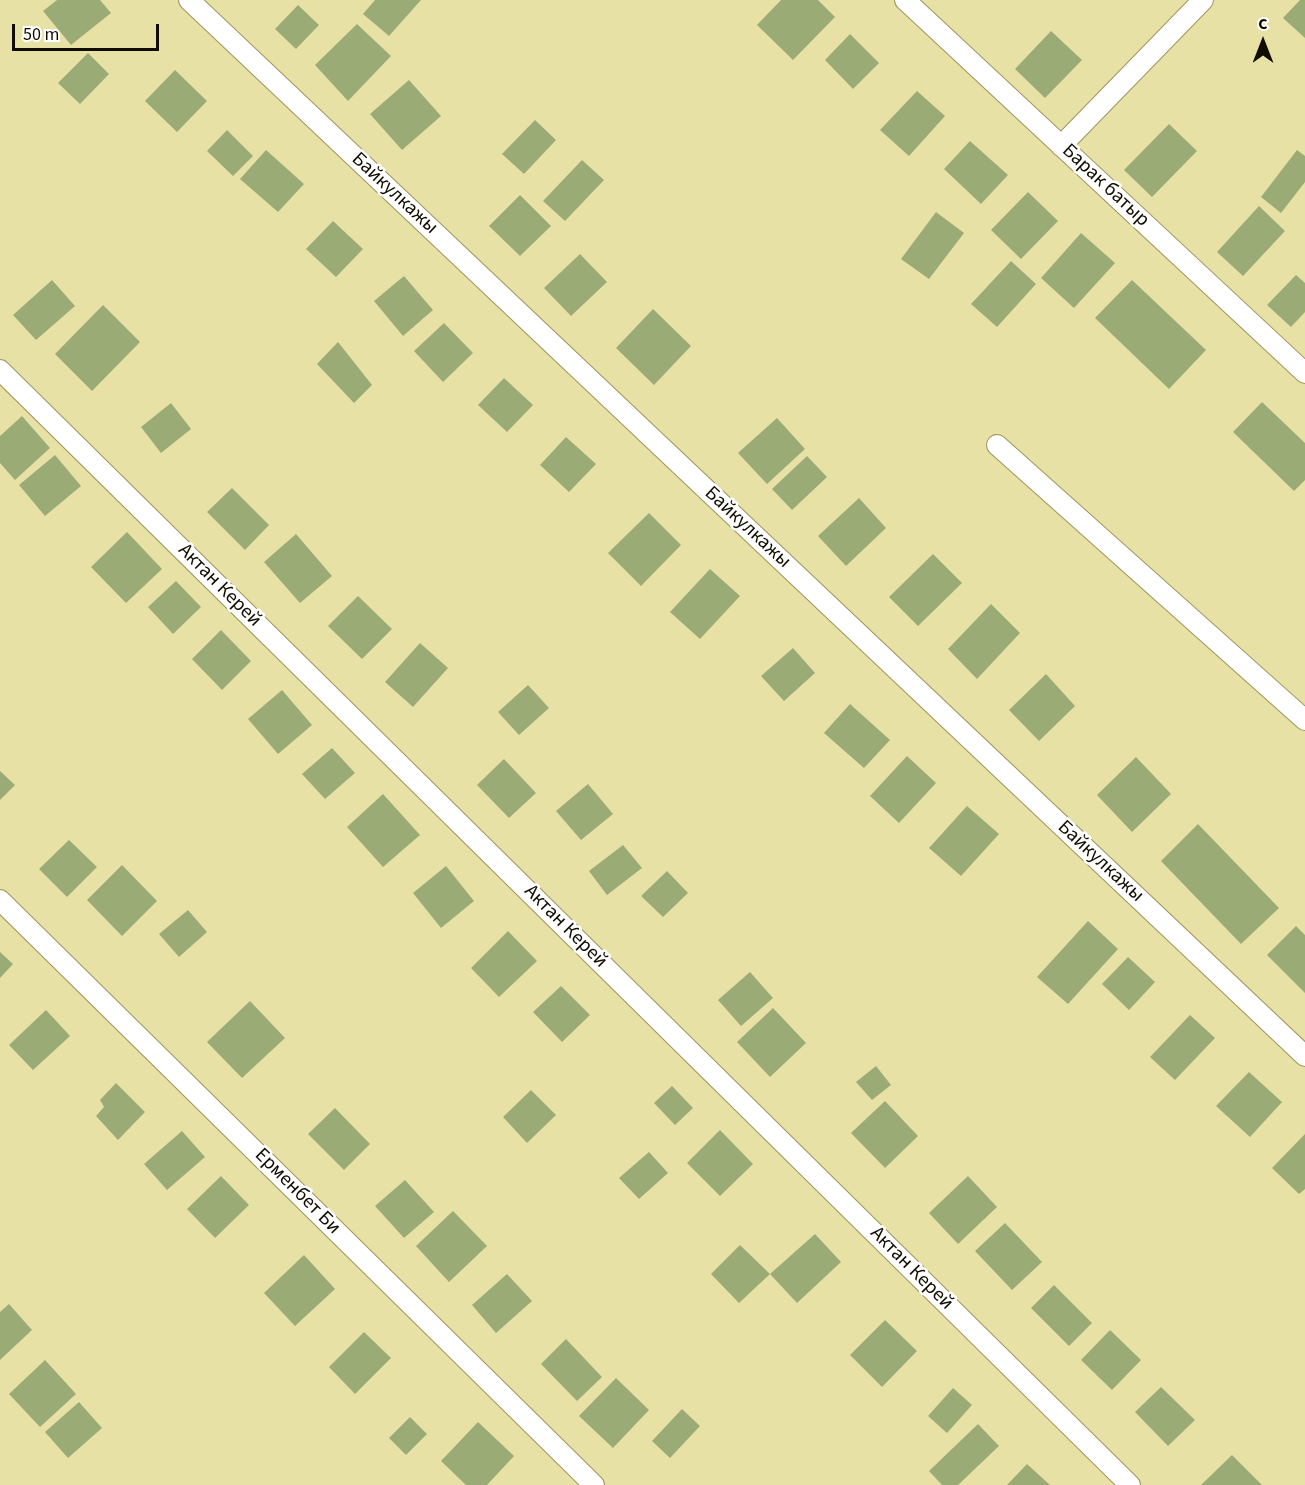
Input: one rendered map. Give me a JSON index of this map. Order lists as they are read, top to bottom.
{
  "streets": {
    "street": [
      "Барак батыр",
      "Байкулкажы",
      "Актан Керей",
      "Ерменбет Би"
    ]
  },
  "scale_bar": "50 m",
  "north": "top"
}
